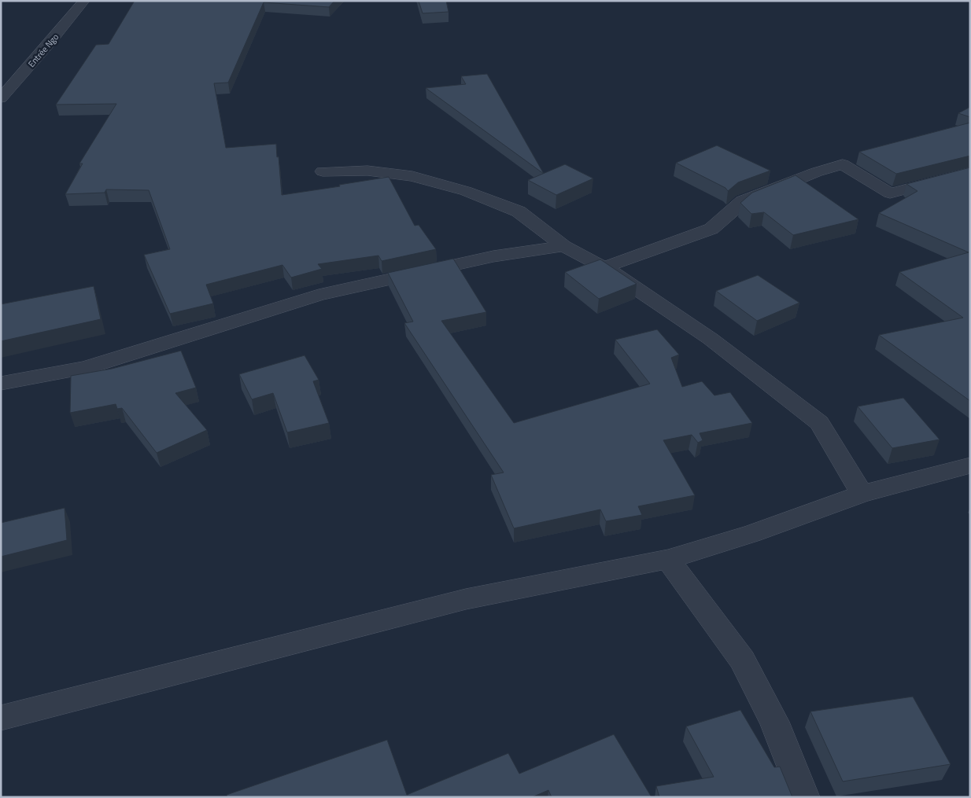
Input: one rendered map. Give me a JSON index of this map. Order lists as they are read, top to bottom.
{
  "streets": {
    "street": ["Entrée Ngo"]
  }
}
